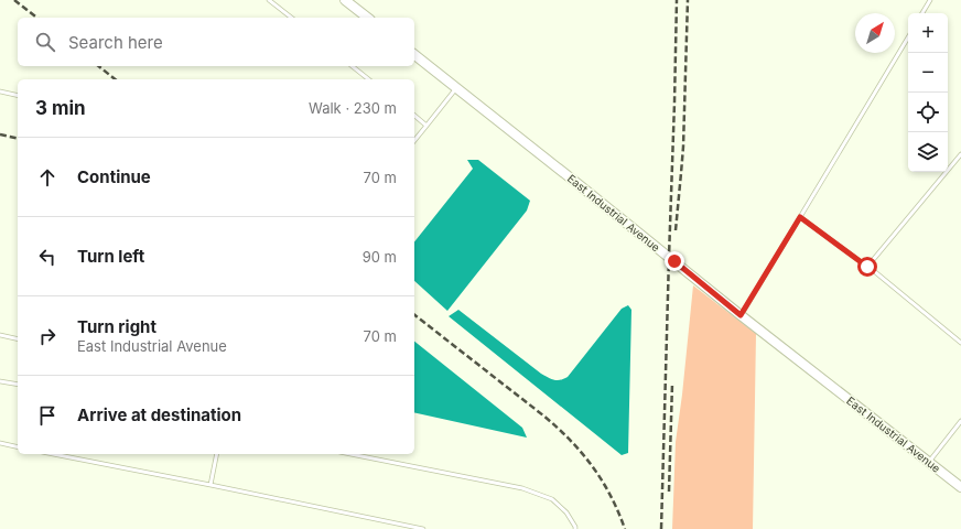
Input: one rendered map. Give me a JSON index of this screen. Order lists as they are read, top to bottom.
{
  "streets": {
    "street": ["East Industrial Avenue"]
  },
  "north": "top right",
  "page": {
    "map_buttons": ["+", "−"],
    "search": "Search here",
    "heading": ["3 min", "Walk · 230 m"],
    "list": [
      ["Continue", "70 m"],
      ["Turn left", "90 m"],
      ["Turn right", "East Industrial Avenue", "70 m"],
      "Arrive at destination"
    ]
  }
}
